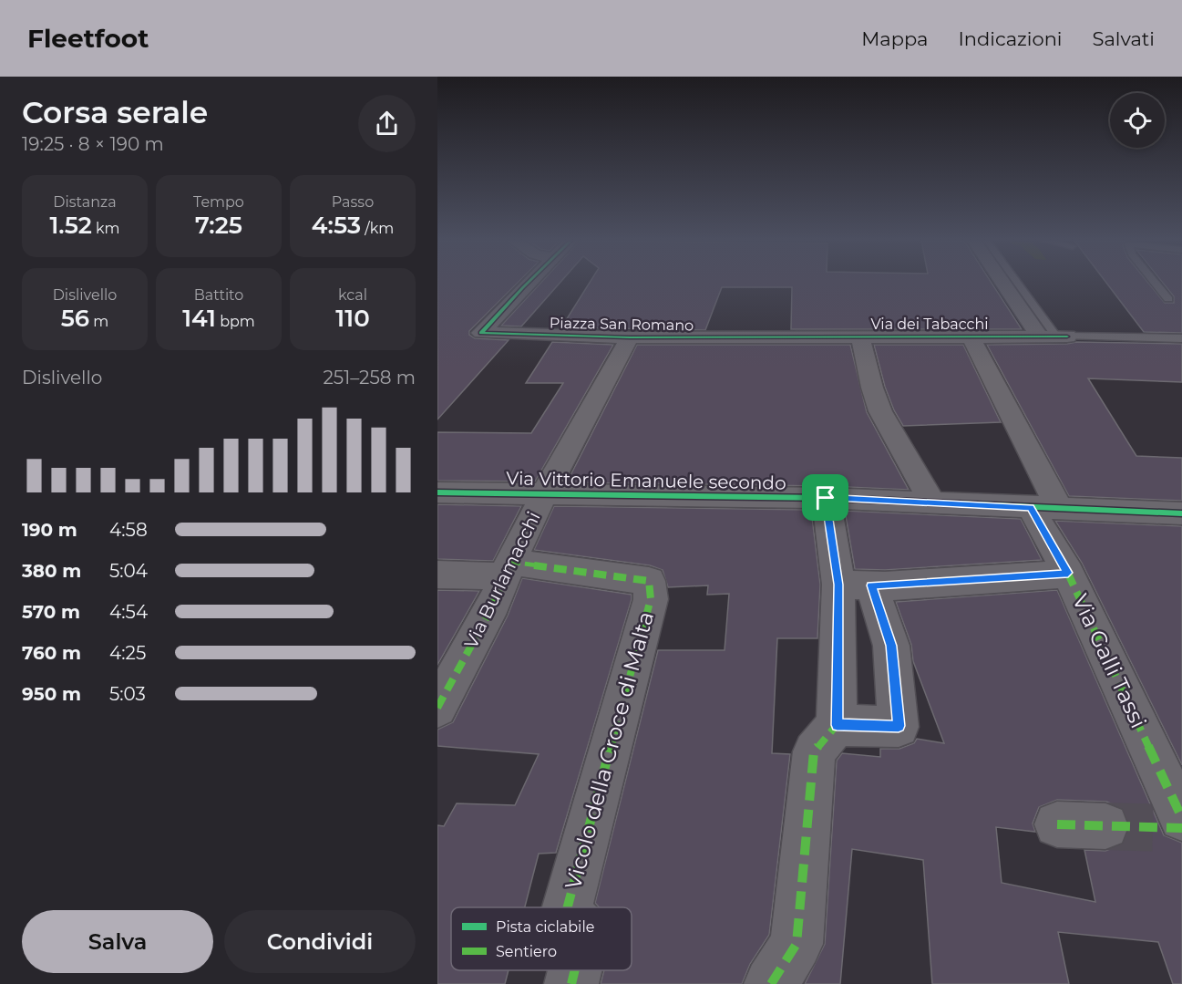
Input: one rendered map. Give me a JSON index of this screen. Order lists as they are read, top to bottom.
{
  "streets": {
    "street": [
      "Piazza San Romano",
      "Via dei Tabacchi",
      "Via Vittorio Emanuele secondo",
      "Via Burlamacchi",
      "Via Galli Tassi",
      "Vicolo della Croce di Malta"
    ]
  },
  "crossings": [
    ["Piazza San Romano", "Via dei Tabacchi"],
    ["Piazza San Romano", "Via Burlamacchi"],
    ["Via dei Tabacchi", "Via Galli Tassi"],
    ["Via Vittorio Emanuele secondo", "Via Burlamacchi"],
    ["Via Vittorio Emanuele secondo", "Via Galli Tassi"],
    ["Via Burlamacchi", "Vicolo della Croce di Malta"]
  ],
  "legend": ["Pista ciclabile", "Sentiero"],
  "page": {
    "header": "Fleetfoot",
    "nav": ["Mappa", "Indicazioni", "Salvati"],
    "heading": ["Corsa serale", "19:25 · 8 × 190 m"],
    "stats": [
      ["Distanza", "1.52 km"],
      ["Tempo", "7:25"],
      ["Passo", "4:53 /km"],
      ["Dislivello", "56 m"],
      ["Battito", "141 bpm"],
      ["kcal", "110"]
    ],
    "chart": ["Dislivello", "251–258 m"],
    "list": [
      {
        "name": "190 m",
        "note": "4:58"
      },
      {
        "name": "380 m",
        "note": "5:04"
      },
      {
        "name": "570 m",
        "note": "4:54"
      },
      {
        "name": "760 m",
        "note": "4:25"
      },
      {
        "name": "950 m",
        "note": "5:03"
      }
    ],
    "buttons": ["Salva", "Condividi"]
  }
}
